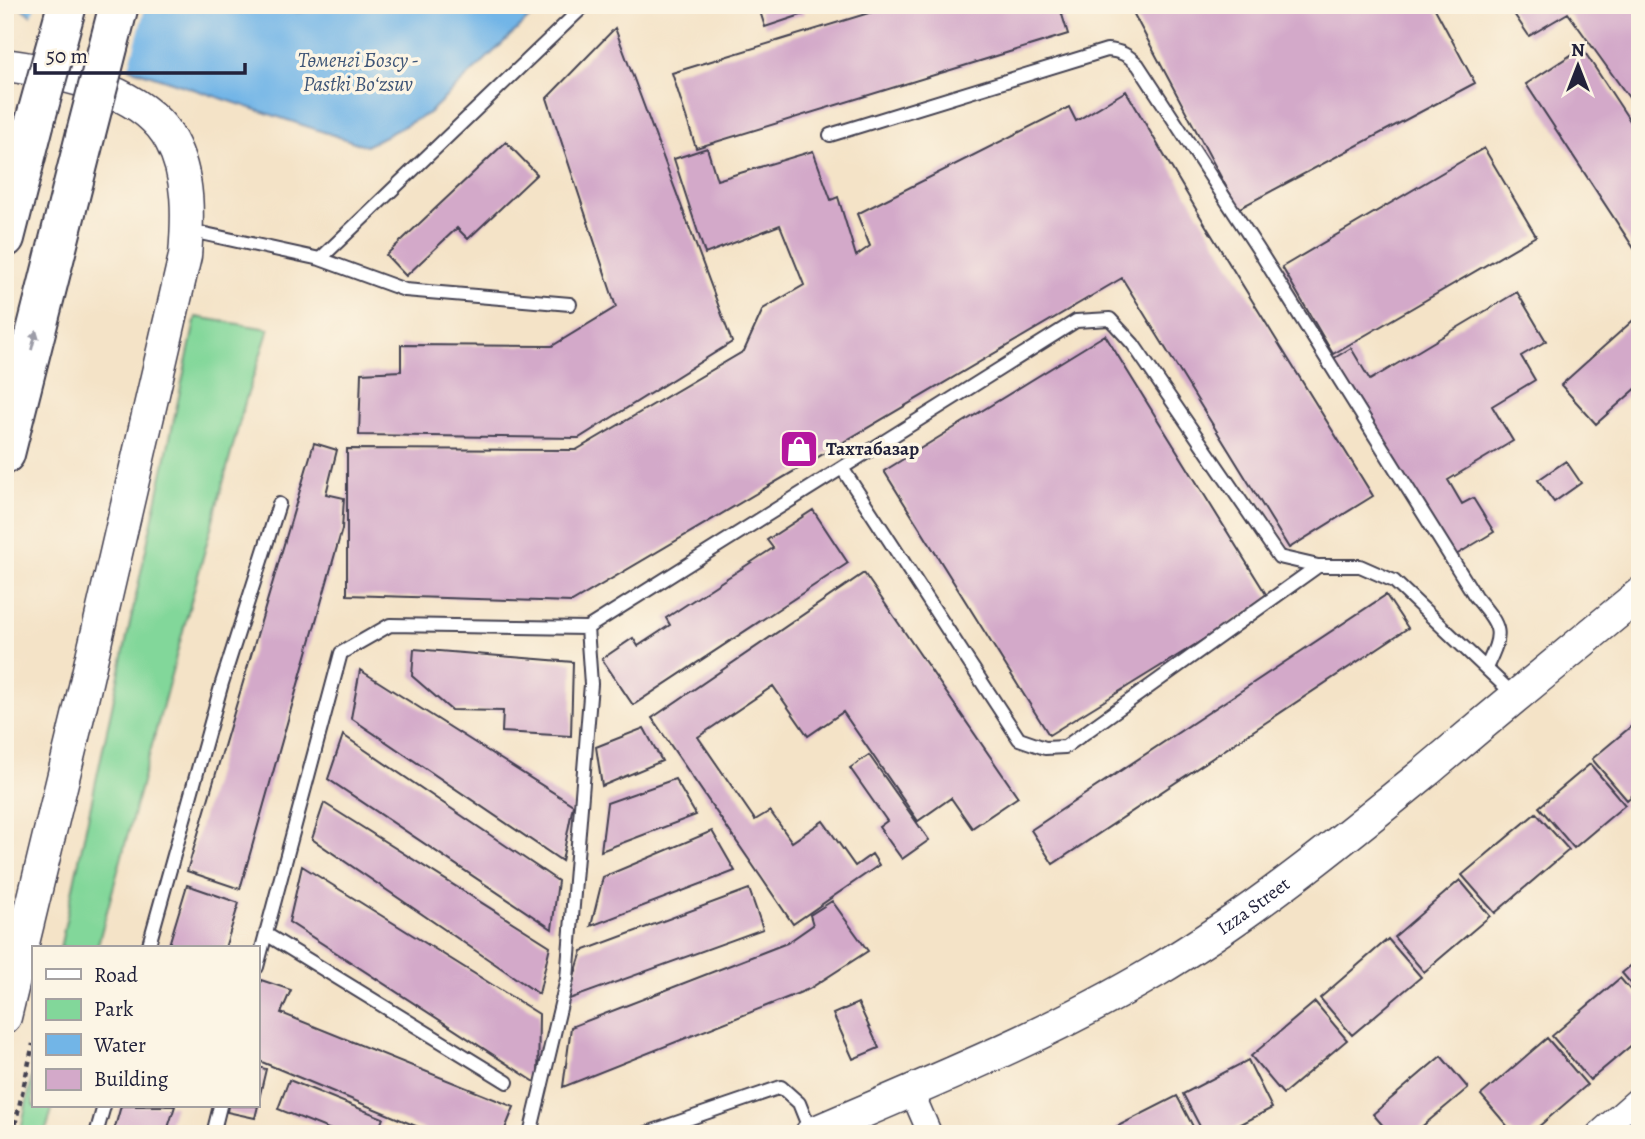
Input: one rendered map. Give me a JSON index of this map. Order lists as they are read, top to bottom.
{
  "streets": {
    "street": ["Izza Street"]
  },
  "water": ["Төменгі Бозсу - Pastki Boʻzsuv"],
  "places": {
    "shop": ["Тахтабазар"]
  },
  "legend": [
    "Road",
    "Park",
    "Water",
    "Building"
  ],
  "scale_bar": "50 m",
  "north": "top"
}
